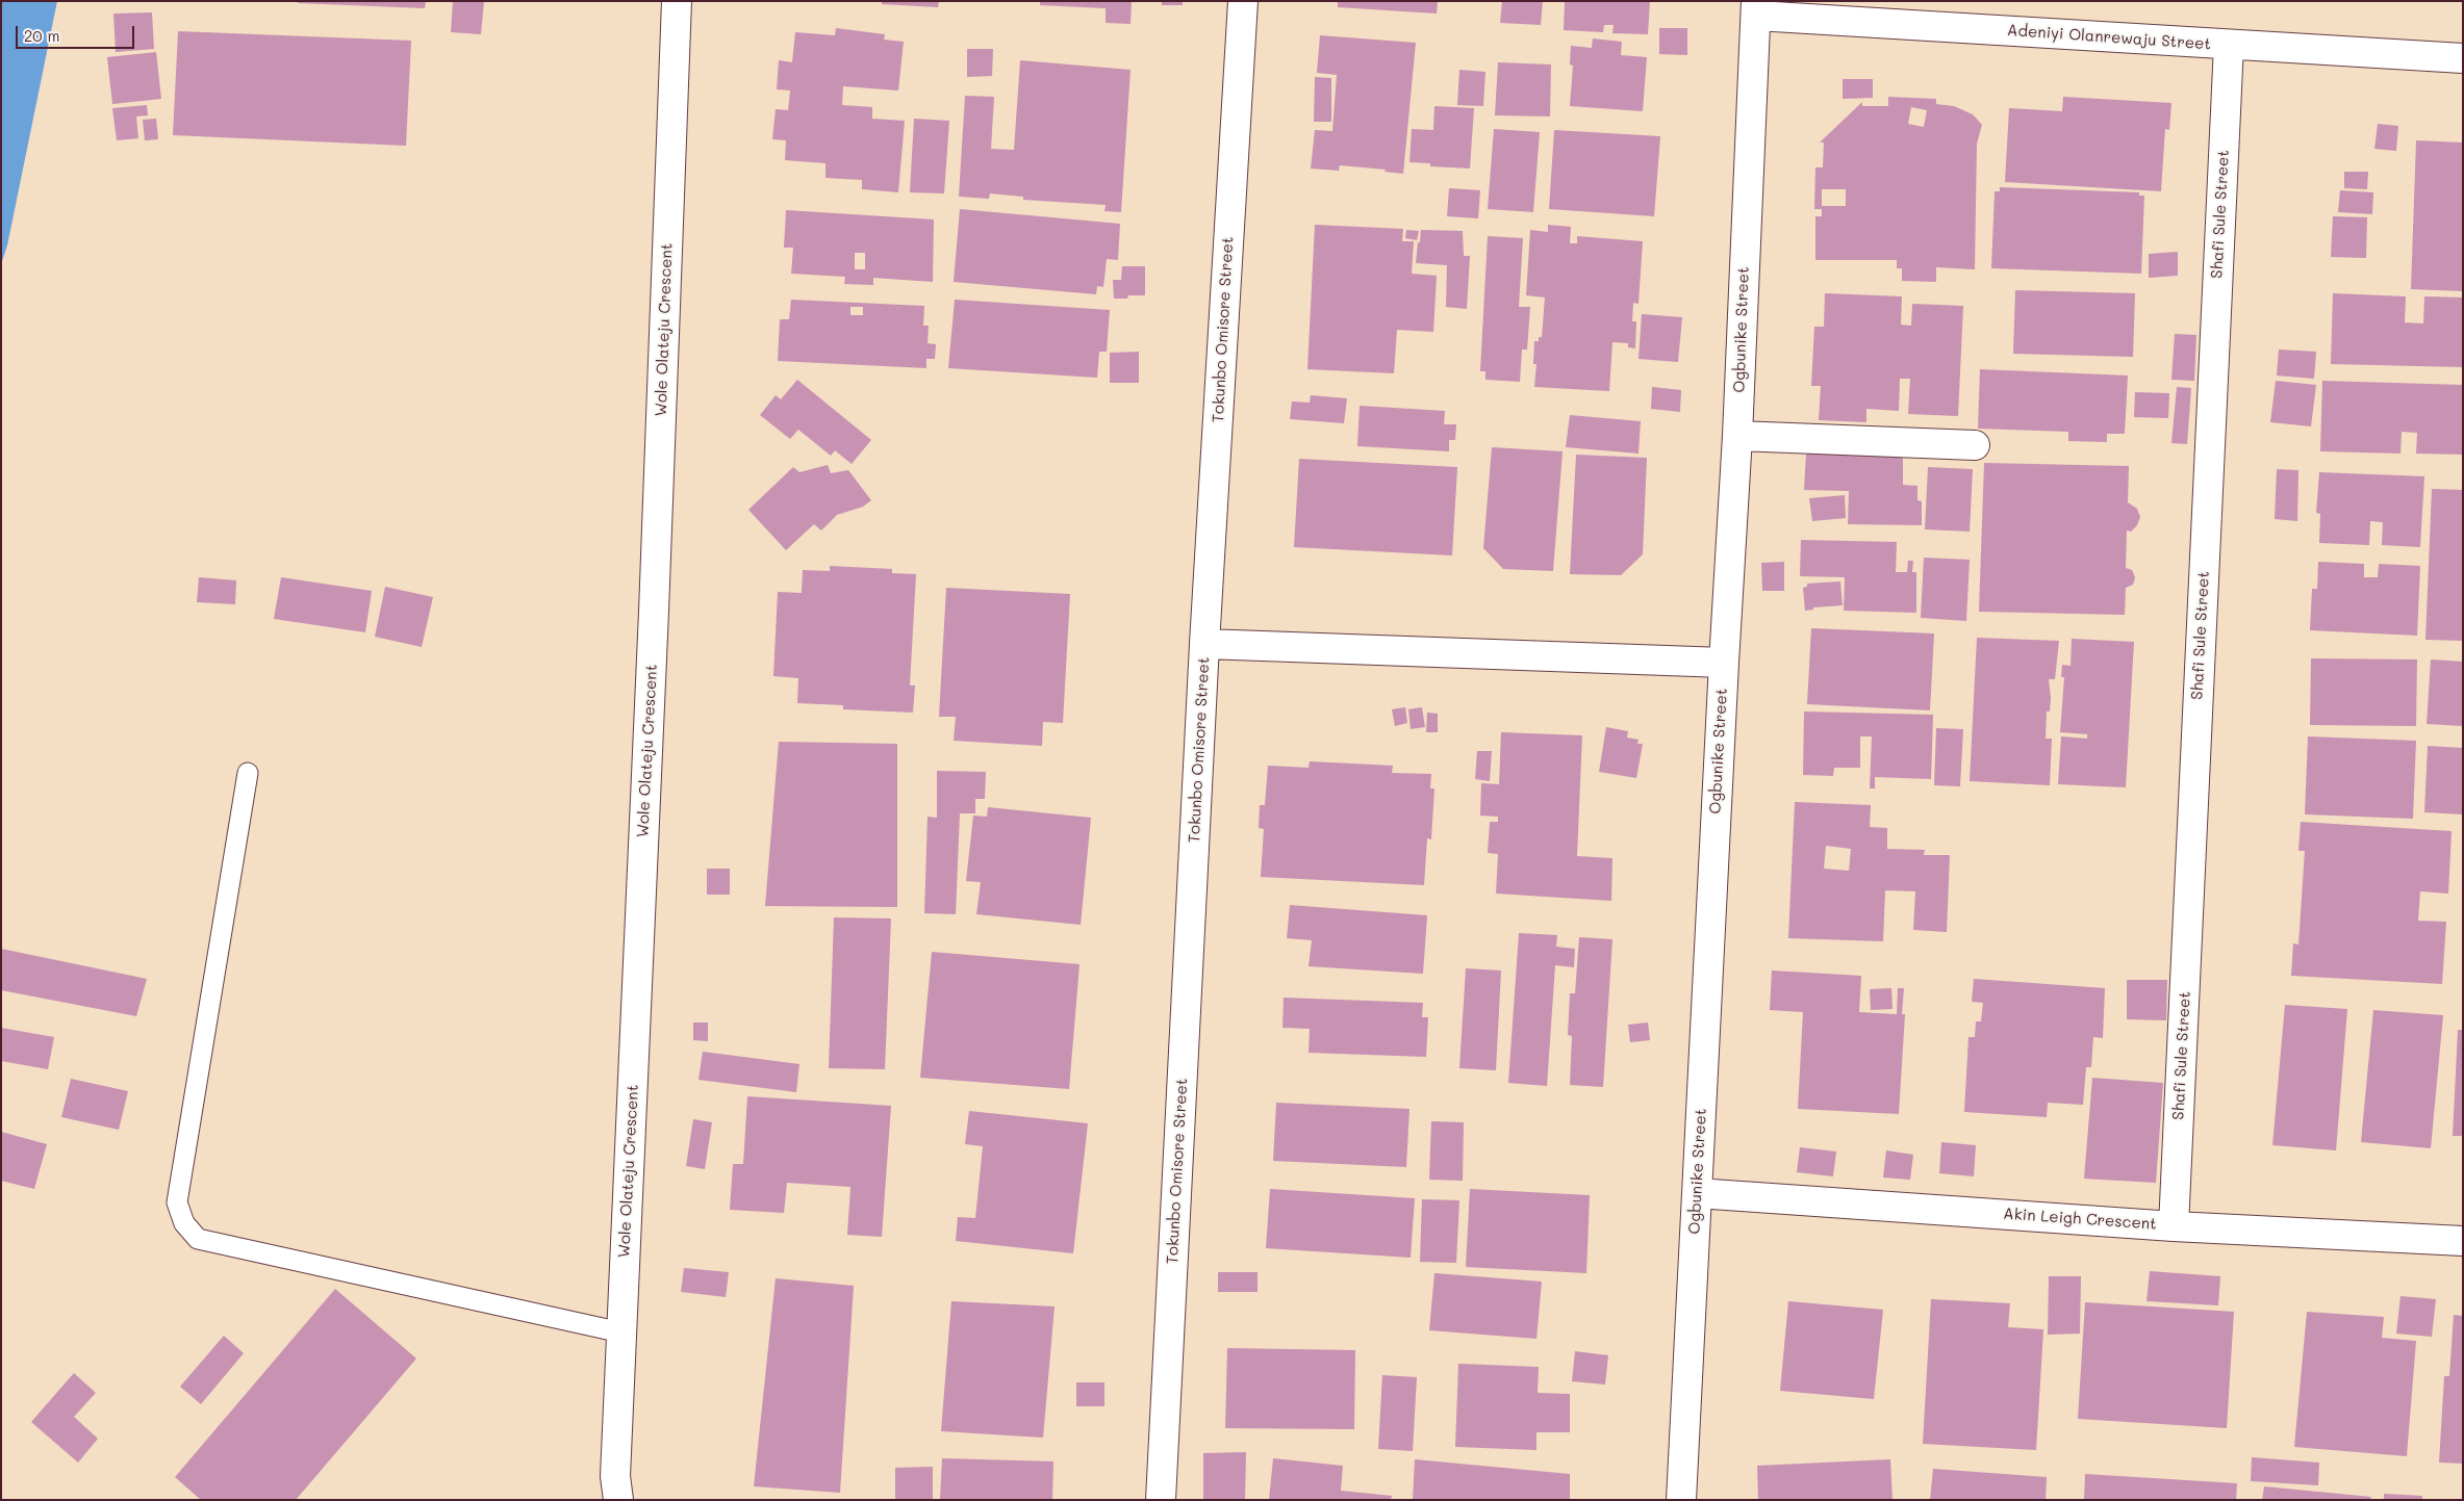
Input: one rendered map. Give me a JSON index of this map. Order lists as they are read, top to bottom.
{
  "streets": {
    "street": [
      "Adeniyi Olanrewaju Street",
      "Shafi Sule Street",
      "Wole Olateju Crescent",
      "Tokunbo Omisore Street",
      "Ogbunike Street",
      "Akin Leigh Crescent"
    ]
  },
  "crossings": [
    ["Adeniyi Olanrewaju Street", "Shafi Sule Street"],
    ["Adeniyi Olanrewaju Street", "Ogbunike Street"],
    ["Shafi Sule Street", "Akin Leigh Crescent"],
    ["Ogbunike Street", "Akin Leigh Crescent"]
  ],
  "scale_bar": "20 m"
}
